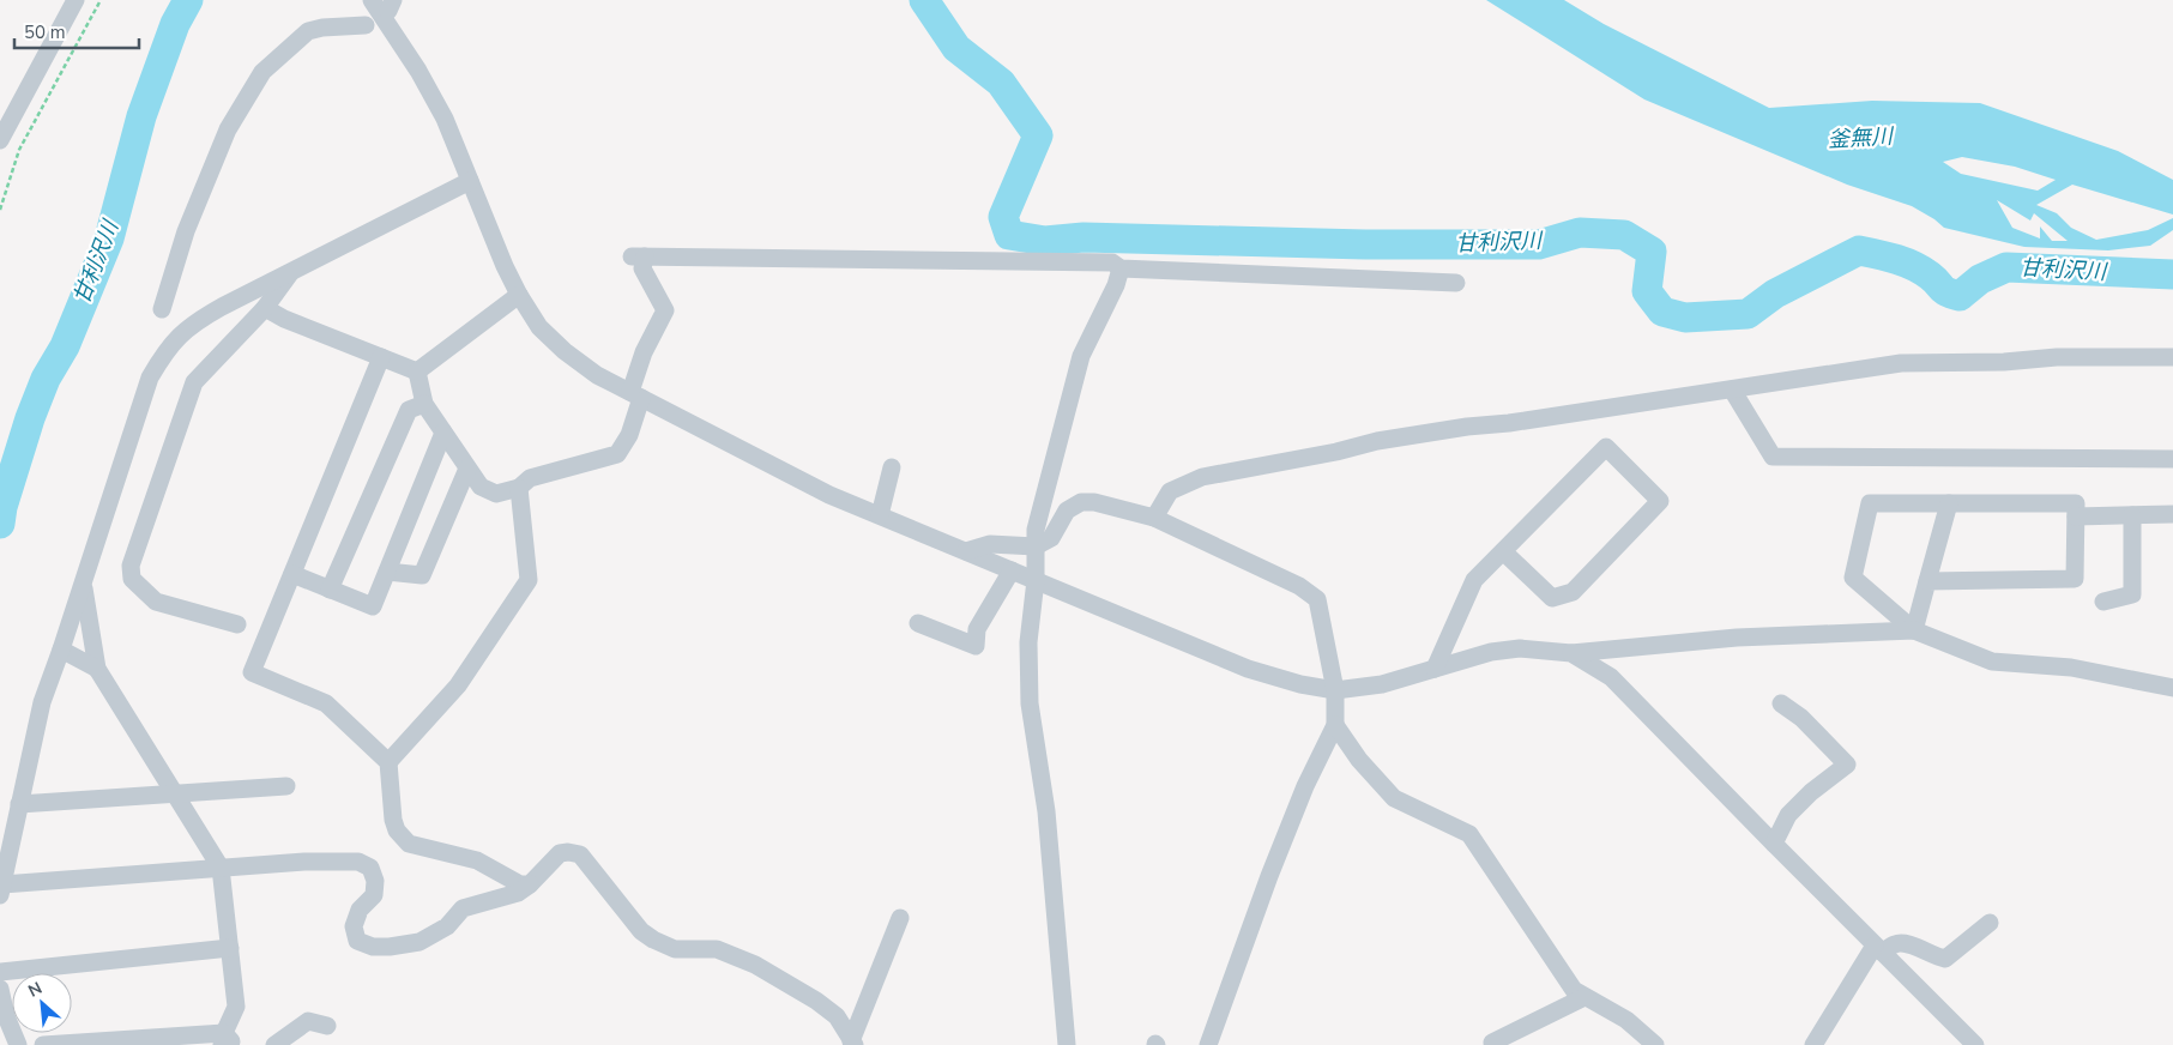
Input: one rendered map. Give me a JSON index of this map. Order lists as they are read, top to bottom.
{
  "water": ["釜無川", "甘利沢川"],
  "scale_bar": "50 m",
  "north": "top left"
}
